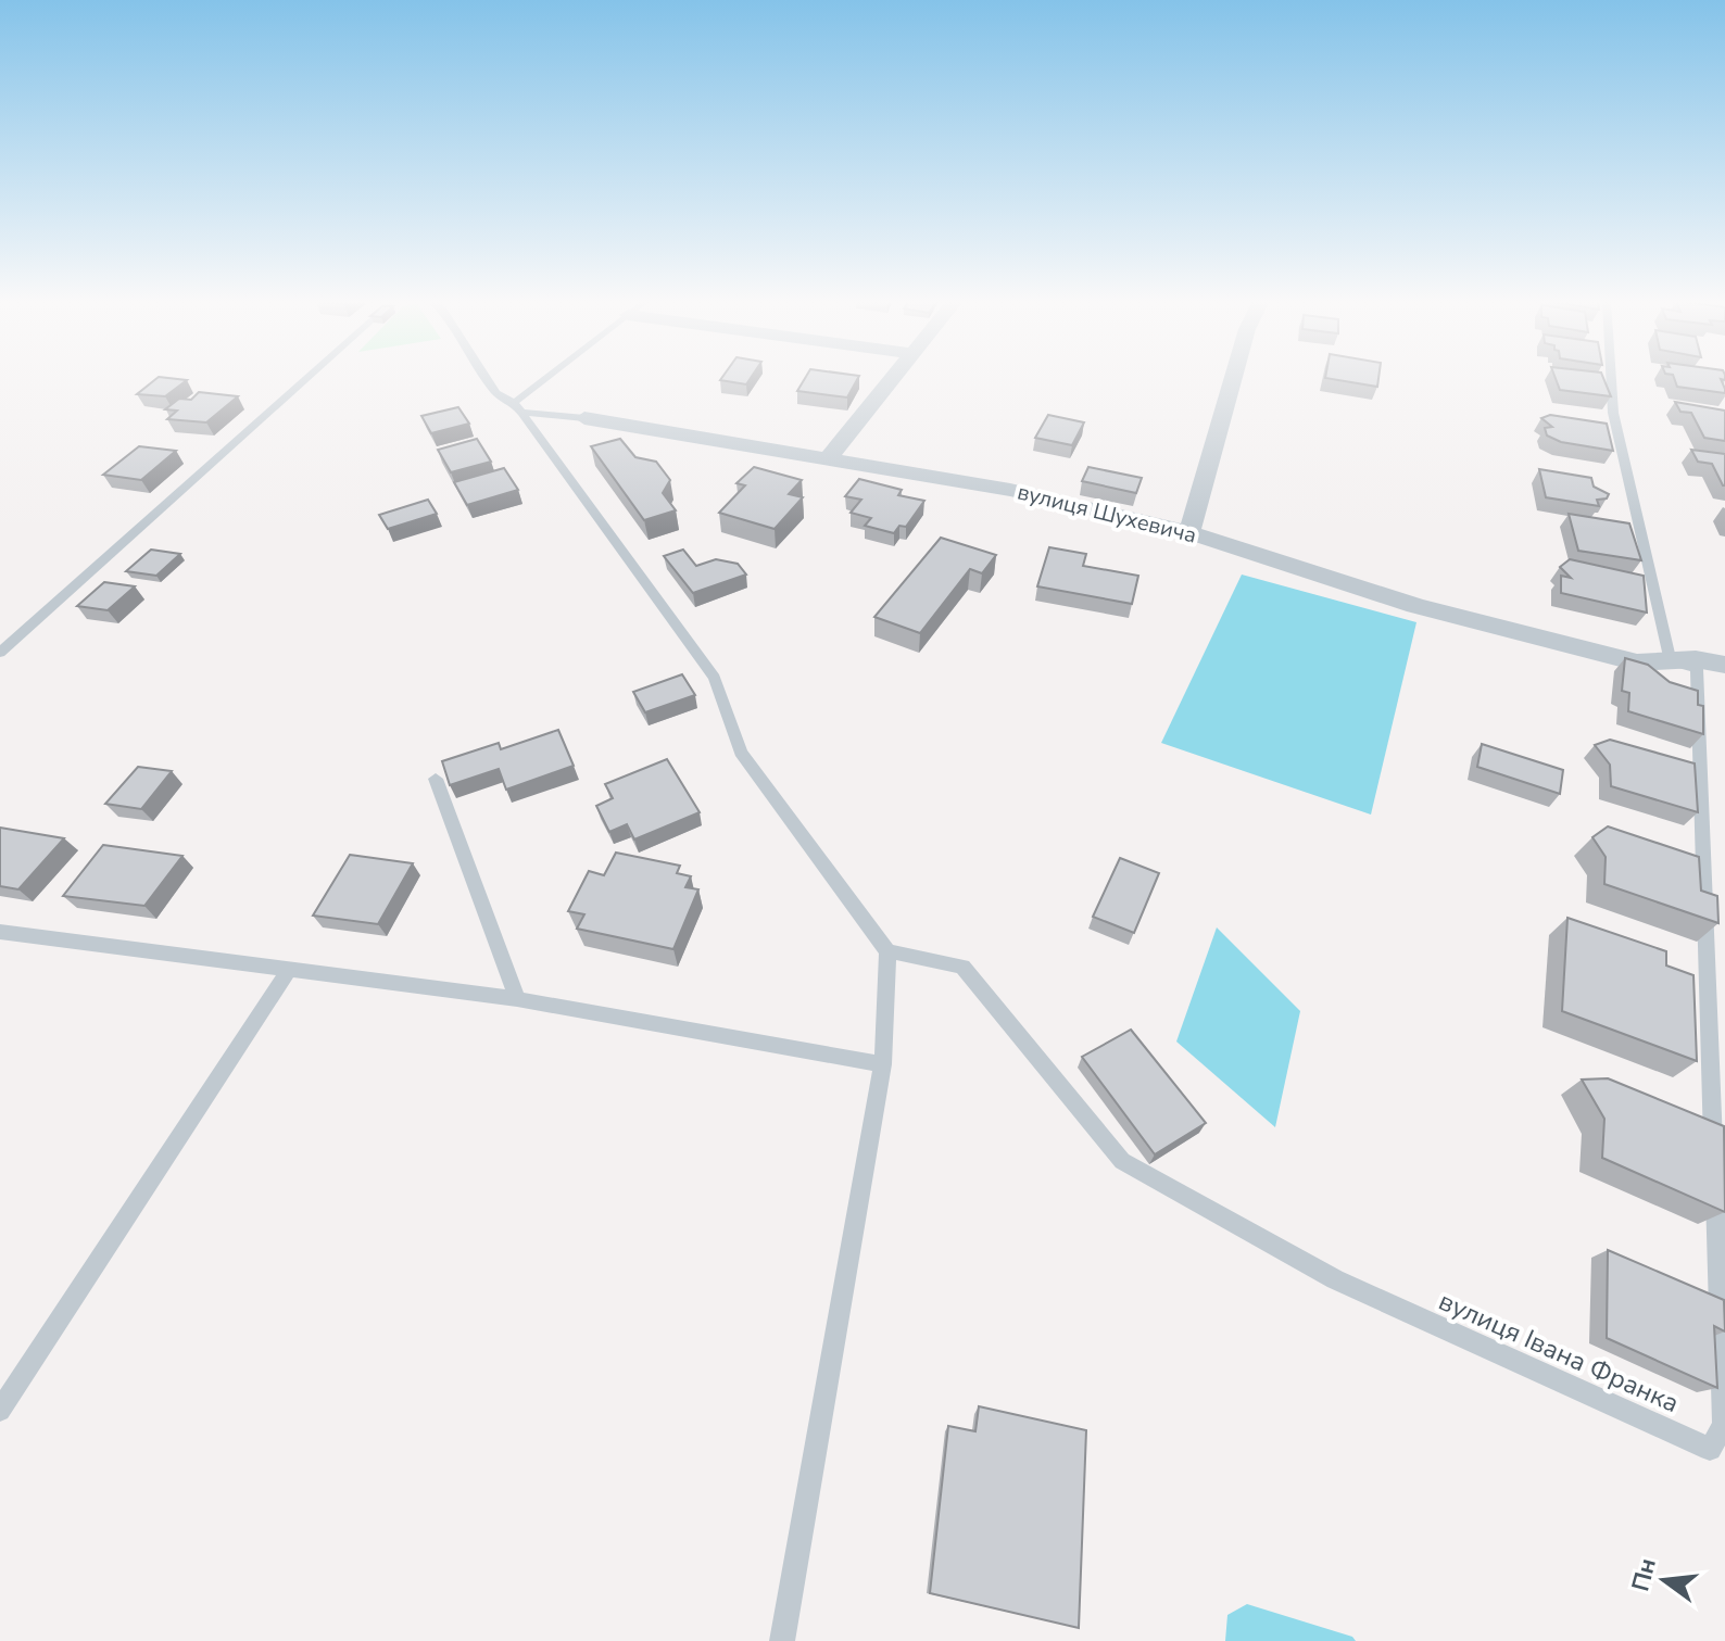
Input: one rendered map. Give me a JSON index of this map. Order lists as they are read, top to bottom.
{
  "streets": {
    "street": ["вулиця Шухевича"],
    "lane": ["вулиця Івана Франка"]
  },
  "crossings": [
    ["вулиця Шухевича", "вулиця Івана Франка"]
  ],
  "north": "left"
}
